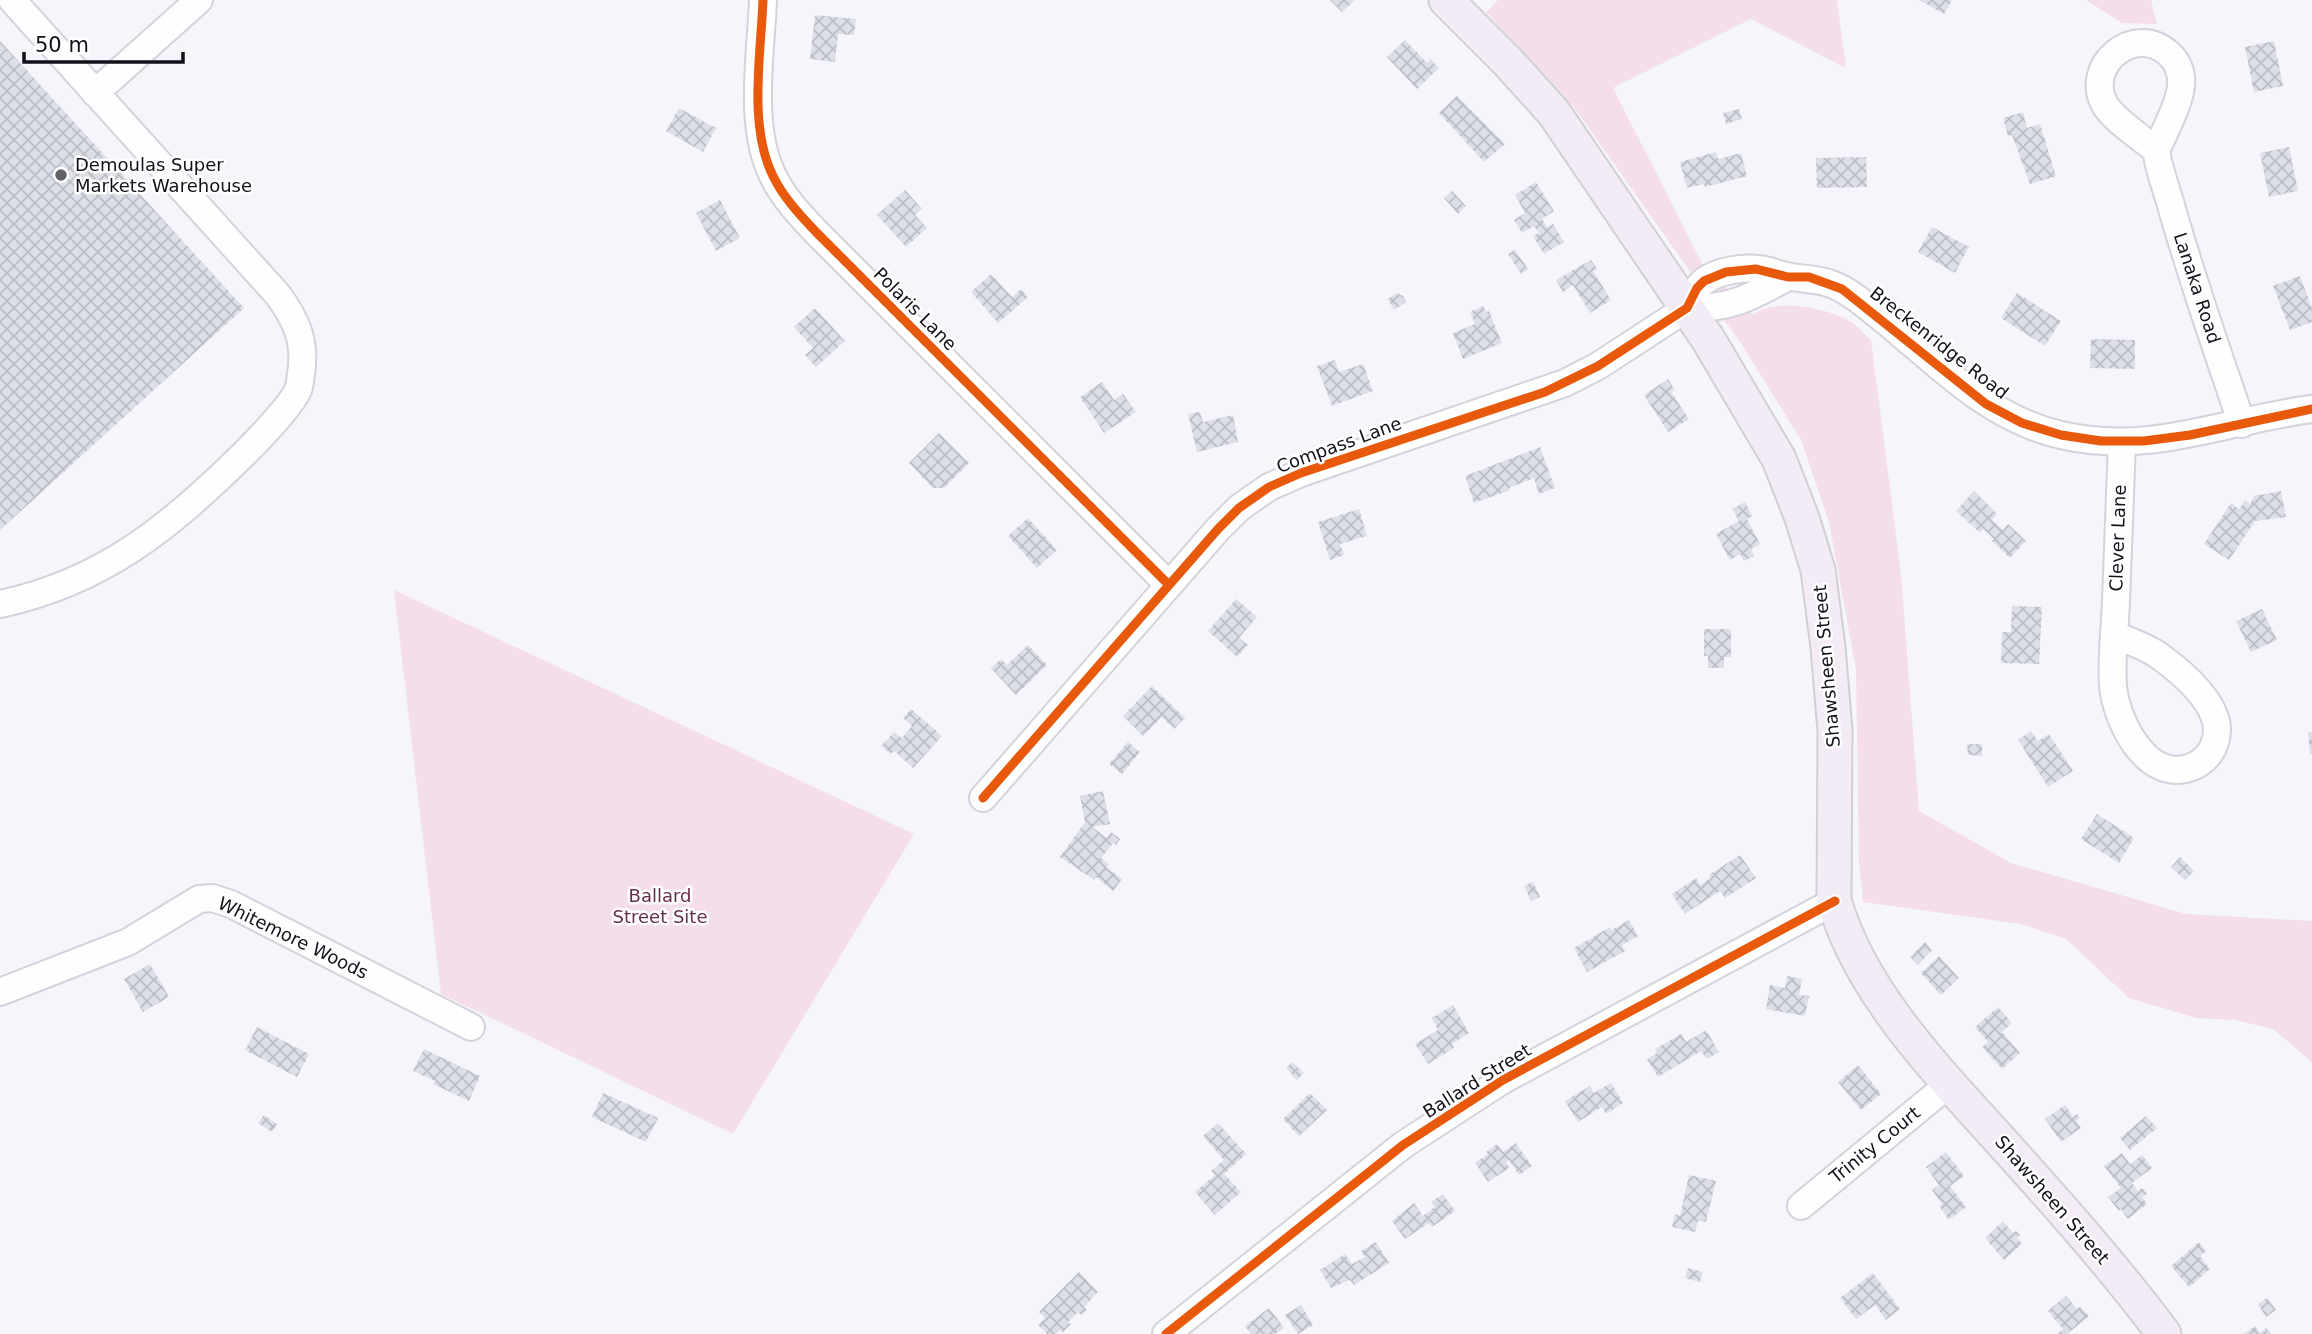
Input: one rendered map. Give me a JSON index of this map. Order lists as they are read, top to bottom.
{
  "streets": {
    "main road": ["Shawsheen Street"],
    "street": [
      "Lanaka Road",
      "Polaris Lane",
      "Breckenridge Road",
      "Compass Lane",
      "Clever Lane",
      "Whitemore Woods",
      "Ballard Street",
      "Trinity Court"
    ]
  },
  "crossings": [
    ["Lanaka Road", "Breckenridge Road"],
    ["Polaris Lane", "Compass Lane"],
    ["Breckenridge Road", "Compass Lane"],
    ["Breckenridge Road", "Clever Lane"],
    ["Breckenridge Road", "Shawsheen Street"],
    ["Compass Lane", "Shawsheen Street"],
    ["Shawsheen Street", "Ballard Street"],
    ["Shawsheen Street", "Trinity Court"]
  ],
  "parks": ["Ballard Street Site"],
  "places": ["Demoulas Super Markets Warehouse"],
  "scale_bar": "50 m"
}
